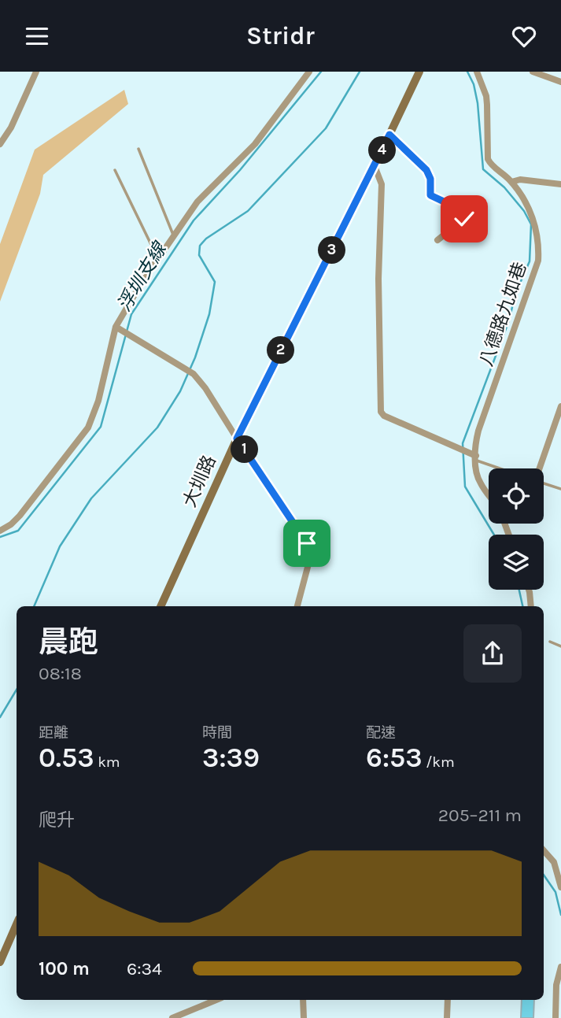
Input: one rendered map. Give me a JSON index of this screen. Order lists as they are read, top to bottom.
{
  "streets": {
    "street": ["八德路九如巷", "大圳路"]
  },
  "water": ["浮圳支線"],
  "page": {
    "header": "Stridr",
    "pins": [
      "4",
      "3",
      "2",
      "1"
    ],
    "heading": ["晨跑", "08:18"],
    "stats": [
      ["距離", "0.53 km"],
      ["時間", "3:39"],
      ["配速", "6:53 /km"]
    ],
    "chart": ["爬升", "205–211 m"],
    "list": [
      {
        "name": "100 m",
        "note": "6:34"
      }
    ]
  }
}
